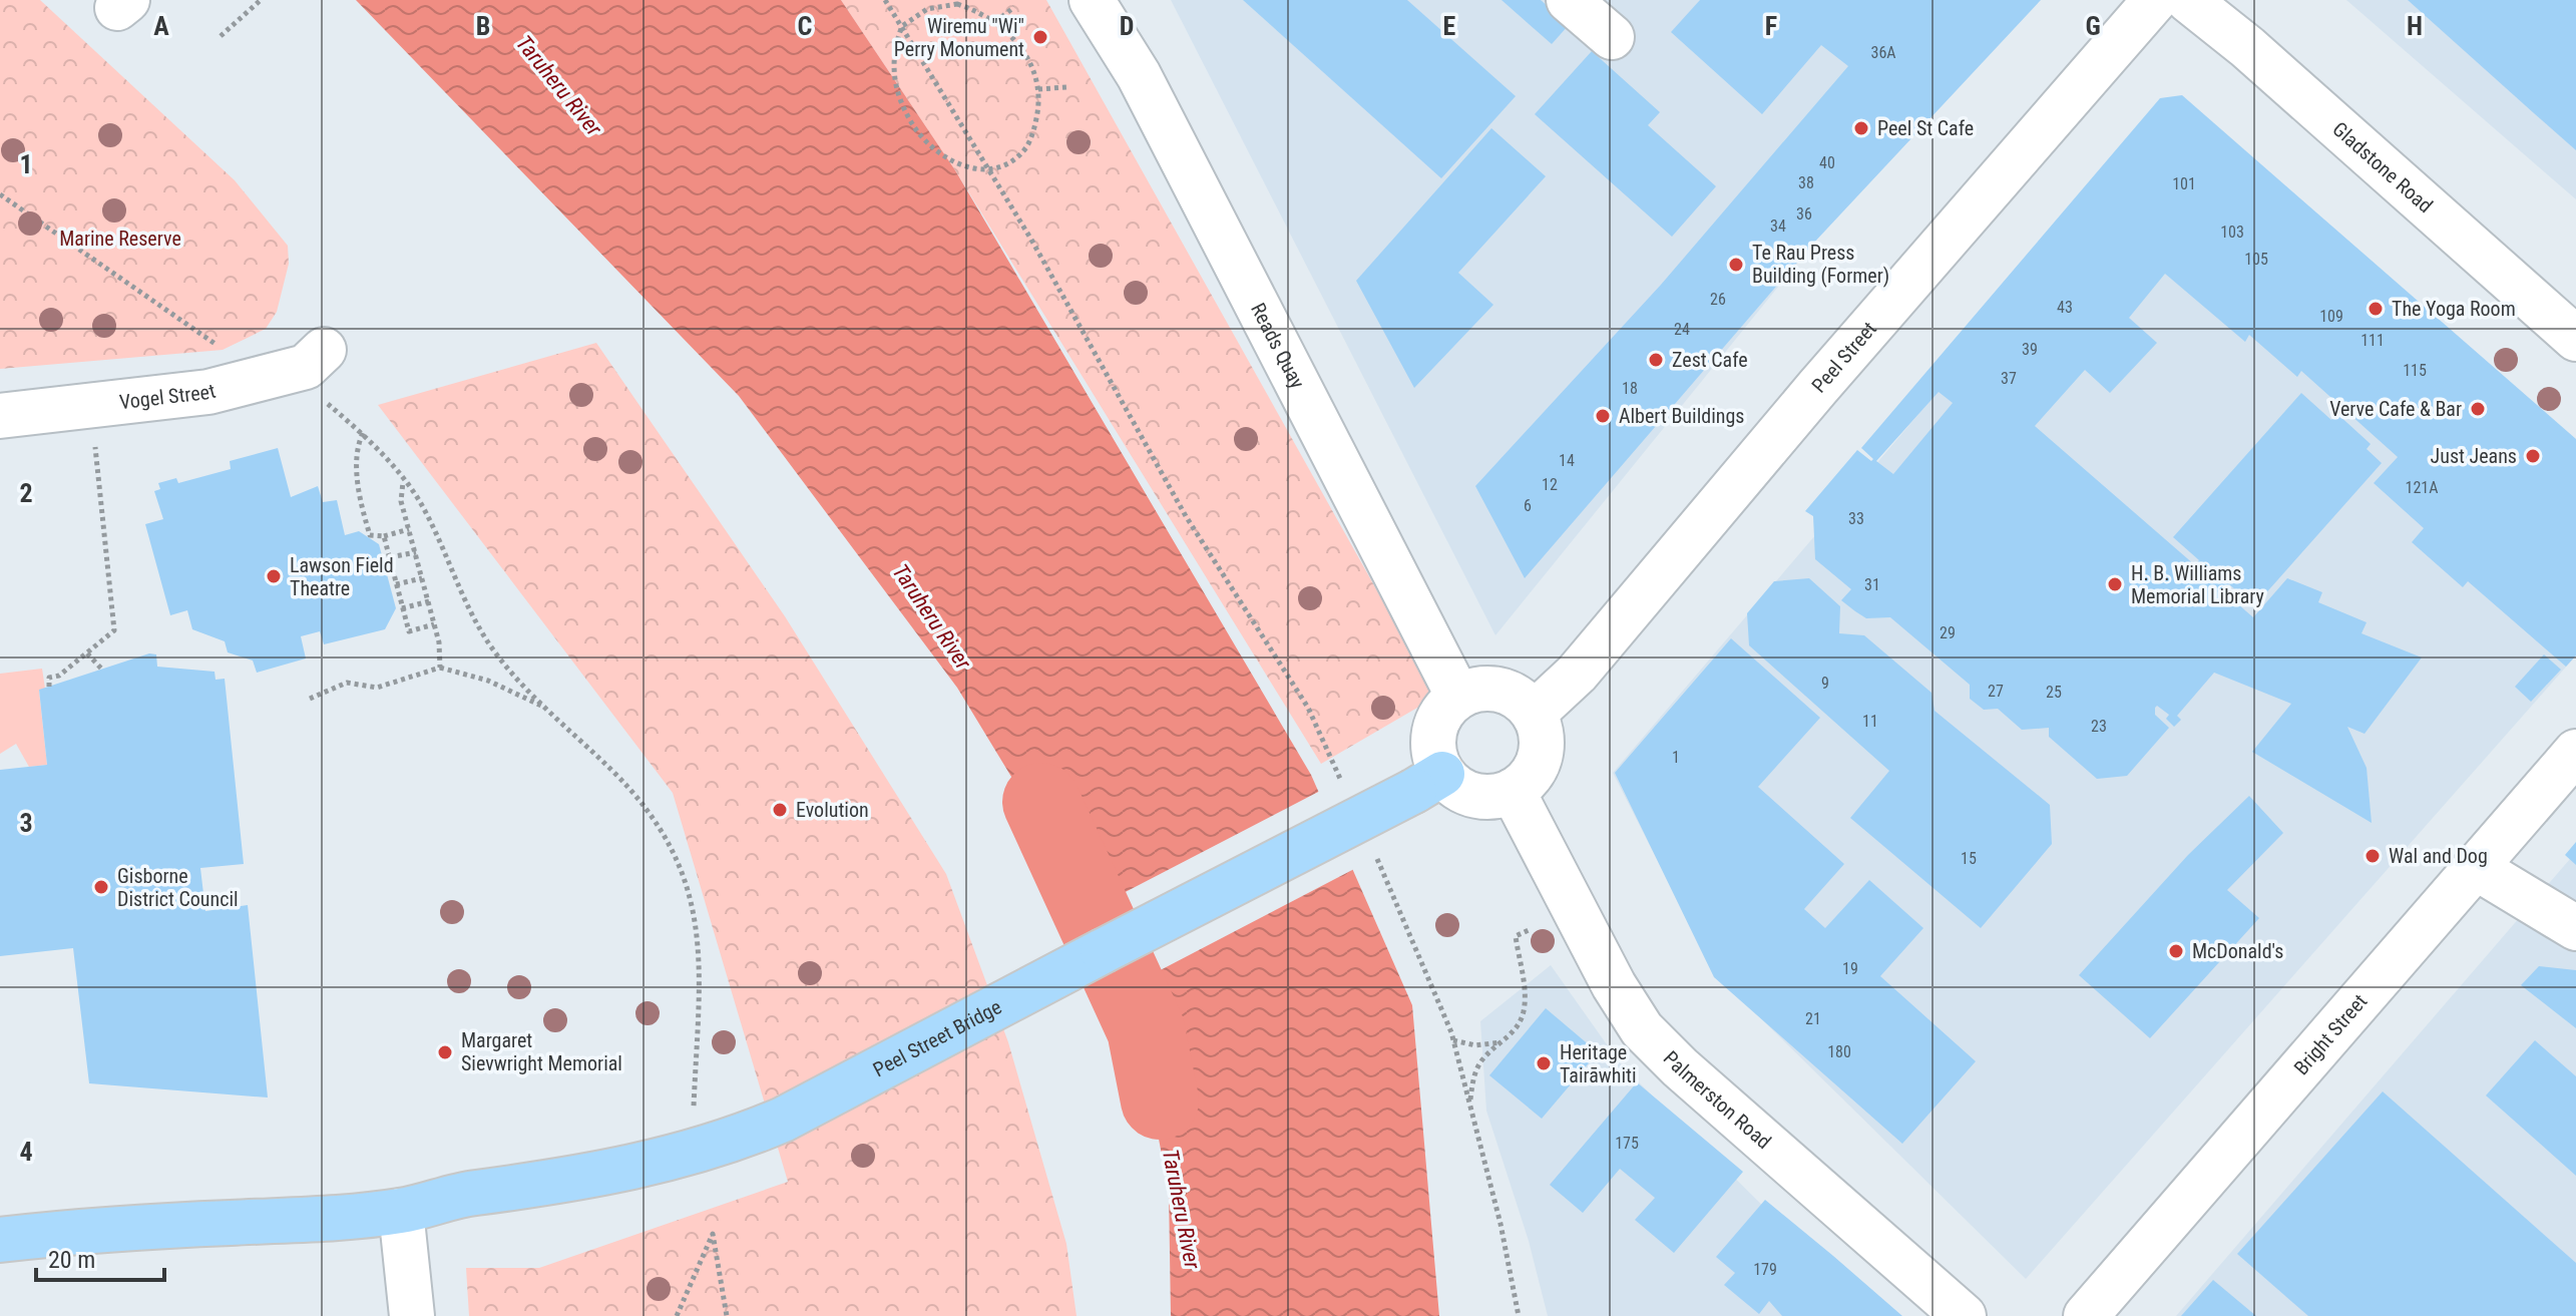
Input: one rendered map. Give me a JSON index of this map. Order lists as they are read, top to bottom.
{
  "streets": {
    "main road": ["Peel Street Bridge"],
    "street": [
      "Gladstone Road",
      "Reads Quay",
      "Peel Street",
      "Vogel Street",
      "Bright Street",
      "Palmerston Road"
    ]
  },
  "crossings": [
    ["Reads Quay", "Peel Street"],
    ["Reads Quay", "Peel Street Bridge"],
    ["Reads Quay", "Palmerston Road"],
    ["Peel Street", "Peel Street Bridge"],
    ["Peel Street", "Palmerston Road"],
    ["Peel Street Bridge", "Palmerston Road"]
  ],
  "water": ["Taruheru River"],
  "parks": ["Marine Reserve"],
  "places": [
    "Wiremu \"Wi\" Perry Monument",
    "Peel St Cafe",
    "Te Rau Press Building (Former)",
    "The Yoga Room",
    "Zest Cafe",
    "Verve Cafe & Bar",
    "Albert Buildings",
    "Just Jeans",
    "Lawson Field Theatre",
    "H. B. Williams Memorial Library",
    "Evolution",
    "Wal and Dog",
    "Gisborne District Council",
    "McDonald's",
    "Margaret Sievwright Memorial",
    "Heritage Tairāwhiti"
  ],
  "house_numbers": [
    "36A",
    "40",
    "38",
    "101",
    "36",
    "34",
    "103",
    "105",
    "26",
    "43",
    "109",
    "24",
    "111",
    "39",
    "115",
    "37",
    "18",
    "14",
    "12",
    "121A",
    "6",
    "33",
    "31",
    "29",
    "9",
    "27",
    "25",
    "11",
    "23",
    "1",
    "15",
    "19",
    "21",
    "180",
    "175",
    "179"
  ],
  "scale_bar": "20 m",
  "grid": {
    "columns": [
      "A",
      "B",
      "C",
      "D",
      "E",
      "F",
      "G",
      "H"
    ],
    "rows": [
      "1",
      "2",
      "3",
      "4"
    ]
  }
}
